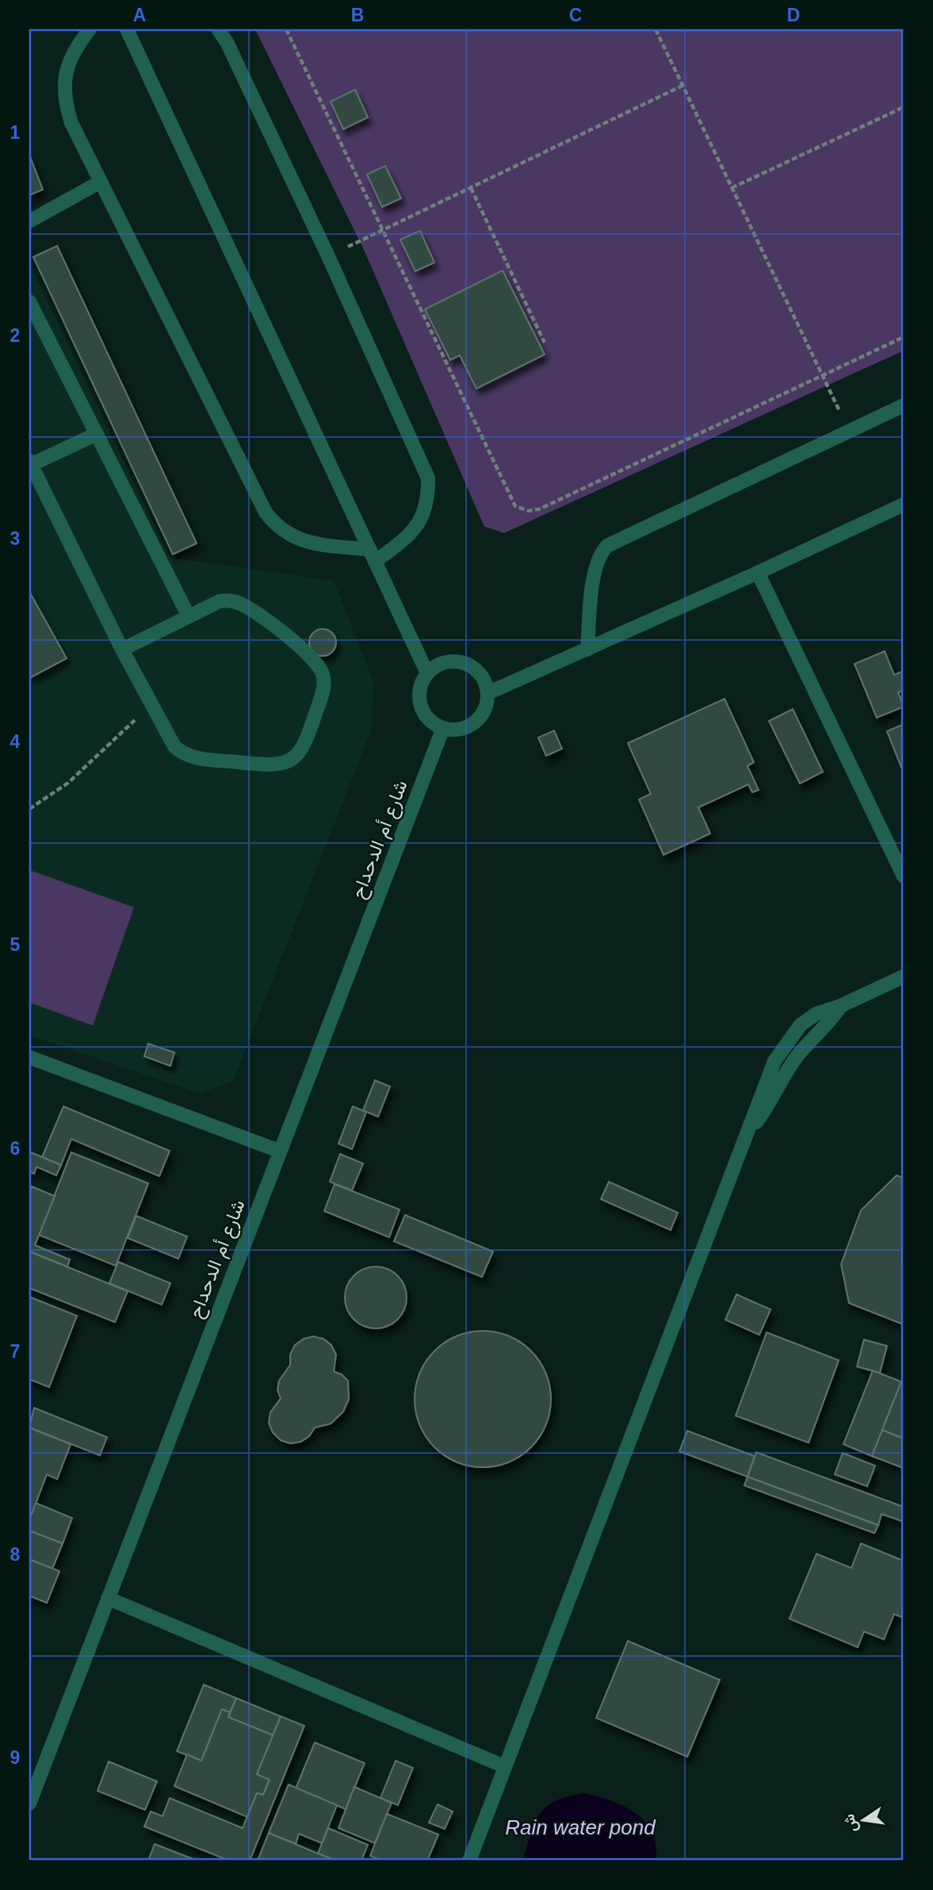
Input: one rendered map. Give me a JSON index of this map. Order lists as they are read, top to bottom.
{
  "streets": {
    "street": ["شارع أم الدحداح"]
  },
  "water": ["Rain water pond"],
  "north": "left",
  "grid": {
    "columns": [
      "A",
      "B",
      "C",
      "D"
    ],
    "rows": [
      "1",
      "2",
      "3",
      "4",
      "5",
      "6",
      "7",
      "8",
      "9"
    ]
  }
}
